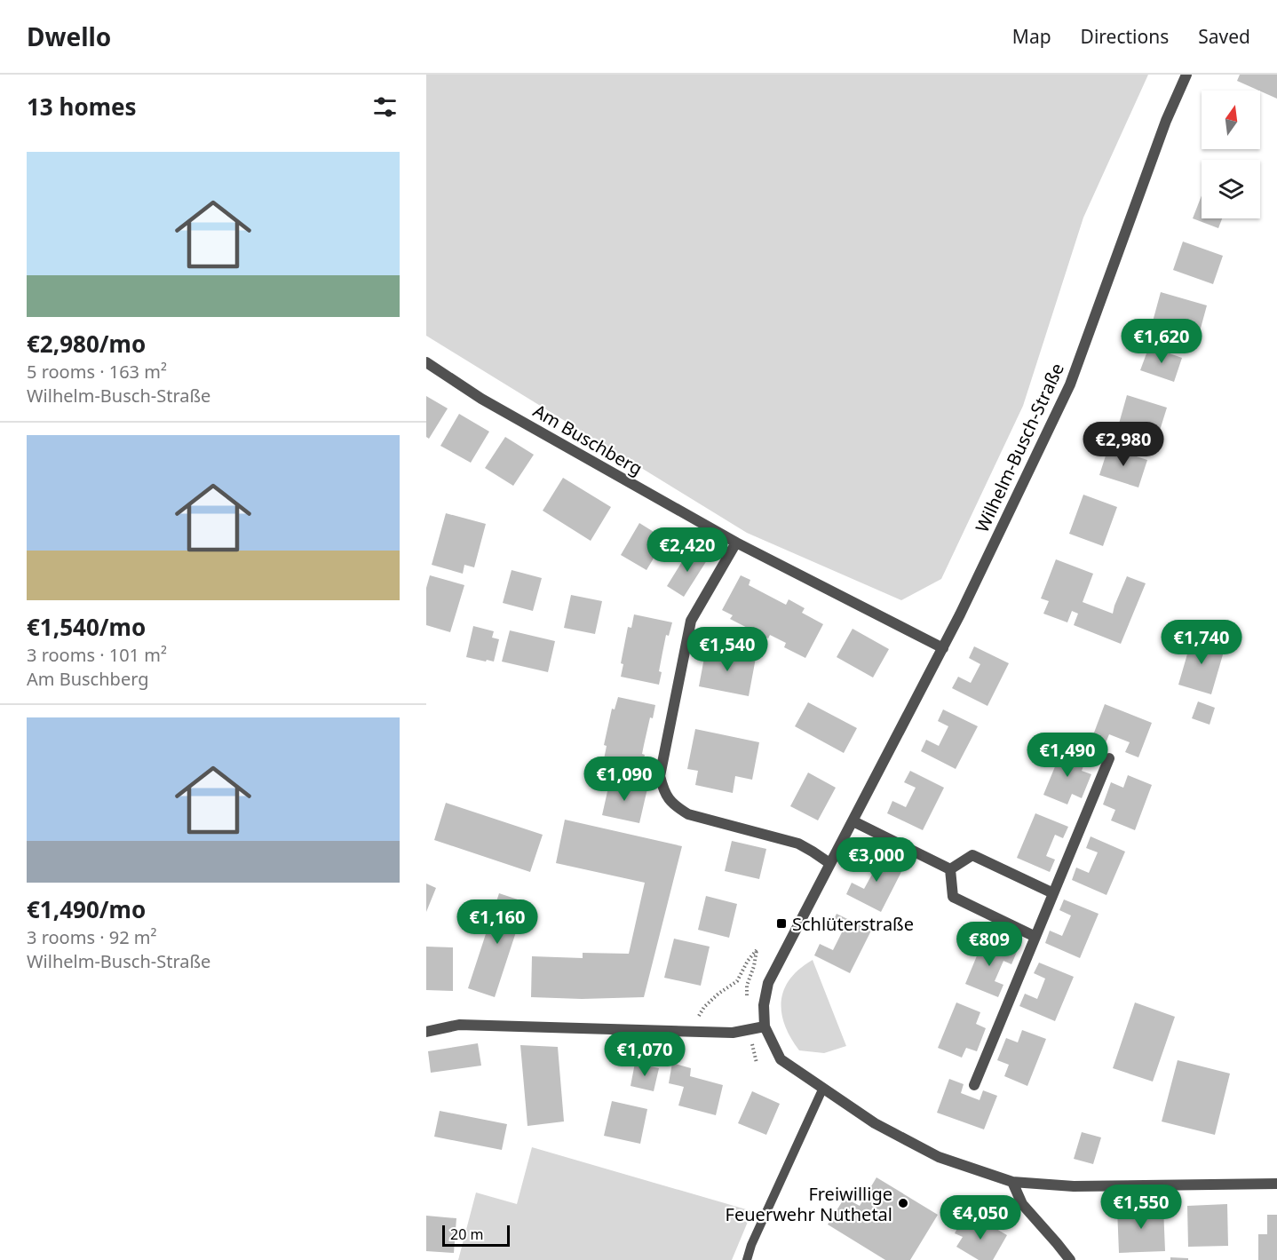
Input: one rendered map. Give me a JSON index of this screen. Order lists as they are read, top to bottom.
{
  "streets": {
    "street": ["Am Buschberg", "Wilhelm-Busch-Straße"]
  },
  "crossings": [
    ["Am Buschberg", "Wilhelm-Busch-Straße"]
  ],
  "places": {
    "transit": ["Schlüterstraße"],
    "other": ["Freiwillige Feuerwehr Nuthetal"]
  },
  "scale_bar": "20 m",
  "north": "top",
  "page": {
    "header": "Dwello",
    "nav": ["Map", "Directions", "Saved"],
    "heading": "13 homes",
    "list": [
      {
        "name": "€2,980/mo",
        "note": "5 rooms · 163 m² · Wilhelm-Busch-Straße"
      },
      {
        "name": "€1,540/mo",
        "note": "3 rooms · 101 m² · Am Buschberg"
      },
      {
        "name": "€1,490/mo",
        "note": "3 rooms · 92 m² · Wilhelm-Busch-Straße"
      }
    ],
    "price": [
      "€1,620",
      "€2,980",
      "€2,420",
      "€1,740",
      "€1,540",
      "€1,490",
      "€1,090",
      "€3,000",
      "€1,160",
      "€809",
      "€1,070",
      "€1,550",
      "€4,050"
    ],
    "scale": "20 m"
  }
}
